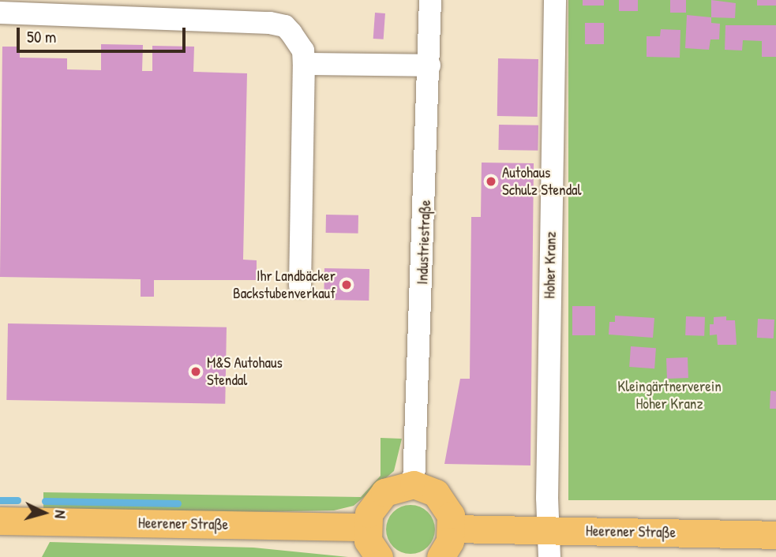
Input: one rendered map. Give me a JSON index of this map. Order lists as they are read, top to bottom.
{
  "streets": {
    "main road": ["Heerener Straße"],
    "lane": ["Industriestraße", "Hoher Kranz"]
  },
  "crossings": [
    ["Hoher Kranz", "Heerener Straße"]
  ],
  "parks": ["Kleingärtnerverein Hoher Kranz"],
  "places": ["Autohaus Schulz Stendal", "Ihr Landbäcker Backstubenverkauf", "M&S Autohaus Stendal"],
  "scale_bar": "50 m",
  "north": "right"
}
